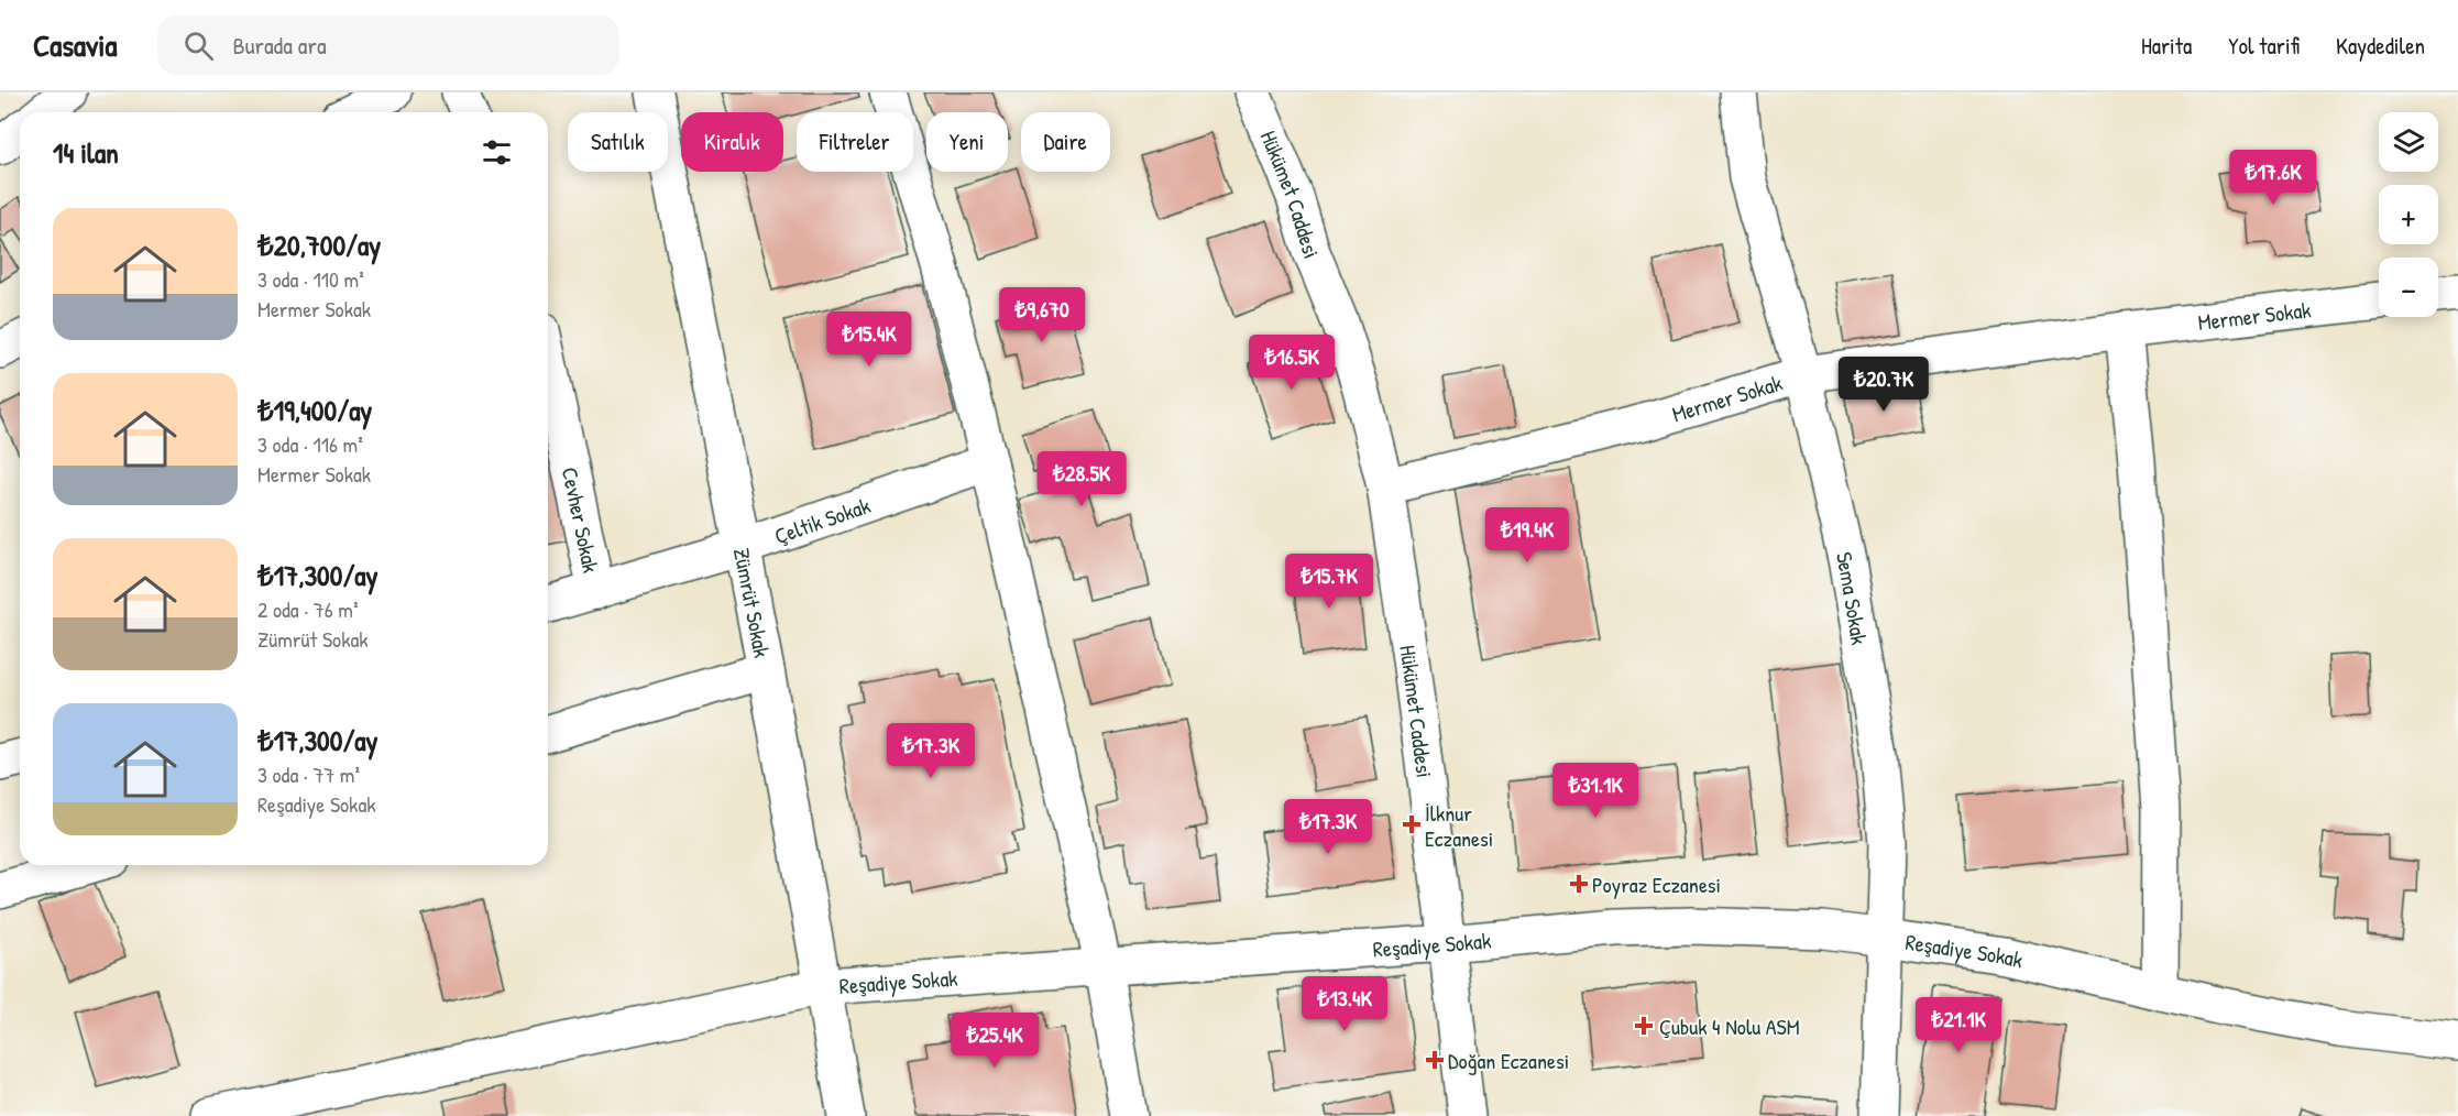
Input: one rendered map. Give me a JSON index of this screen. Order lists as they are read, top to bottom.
{
  "streets": {
    "street": [
      "Hükümet Caddesi",
      "Mermer Sokak",
      "Cevher Sokak",
      "Çeltik Sokak",
      "Sema Sokak",
      "Zümrüt Sokak",
      "Reşadiye Sokak"
    ]
  },
  "crossings": [
    ["Hükümet Caddesi", "Mermer Sokak"],
    ["Hükümet Caddesi", "Reşadiye Sokak"],
    ["Mermer Sokak", "Sema Sokak"],
    ["Cevher Sokak", "Çeltik Sokak"],
    ["Çeltik Sokak", "Zümrüt Sokak"],
    ["Sema Sokak", "Reşadiye Sokak"],
    ["Zümrüt Sokak", "Reşadiye Sokak"]
  ],
  "places": {
    "health": [
      "İlknur Eczanesi",
      "Poyraz Eczanesi",
      "Çubuk 4 Nolu ASM",
      "Doğan Eczanesi"
    ]
  },
  "page": {
    "header": "Casavia",
    "search": "Burada ara",
    "nav": ["Harita", "Yol tarifi", "Kaydedilen"],
    "map_buttons": ["+", "−"],
    "chip": [
      "Satılık",
      "Kiralık",
      "Filtreler",
      "Yeni",
      "Daire"
    ],
    "heading": "14 ilan",
    "price": [
      "₺17.6K",
      "₺9,670",
      "₺15.4K",
      "₺16.5K",
      "₺20.7K",
      "₺28.5K",
      "₺19.4K",
      "₺15.7K",
      "₺17.3K",
      "₺31.1K",
      "₺17.3K",
      "₺13.4K",
      "₺21.1K",
      "₺25.4K"
    ],
    "list": [
      {
        "name": "₺20,700/ay",
        "note": "3 oda · 110 m² · Mermer Sokak"
      },
      {
        "name": "₺19,400/ay",
        "note": "3 oda · 116 m² · Mermer Sokak"
      },
      {
        "name": "₺17,300/ay",
        "note": "2 oda · 76 m² · Zümrüt Sokak"
      },
      {
        "name": "₺17,300/ay",
        "note": "3 oda · 77 m² · Reşadiye Sokak"
      }
    ]
  }
}
